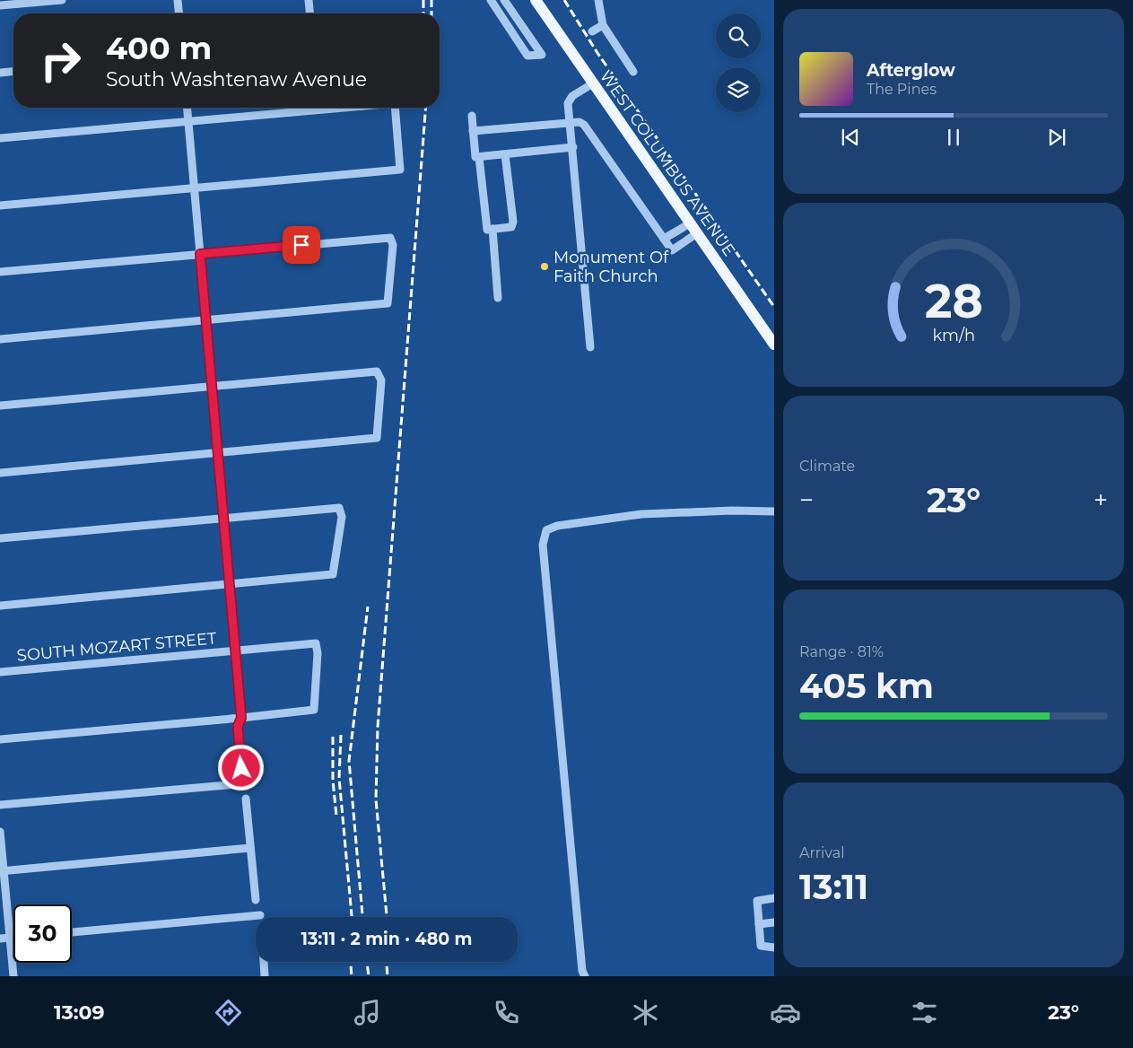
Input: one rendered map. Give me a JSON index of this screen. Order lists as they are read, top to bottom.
{
  "streets": {
    "main road": ["WEST COLUMBUS AVENUE"],
    "street": ["SOUTH MOZART STREET"]
  },
  "places": ["Monument Of Faith Church"],
  "page": {
    "turn": ["400 m", "South Washtenaw Avenue"],
    "song": ["Afterglow", "The Pines"],
    "tile": [
      "Climate",
      ["Range · 81%", "405 km"],
      ["Arrival", "13:11"]
    ],
    "heat": ["−", "23°", "+"],
    "limit": "30",
    "trip": "13:11 · 2 min · 480 m",
    "tabs": ["13:09", "23°"],
    "gauge": ["28", "km/h"]
  }
}
